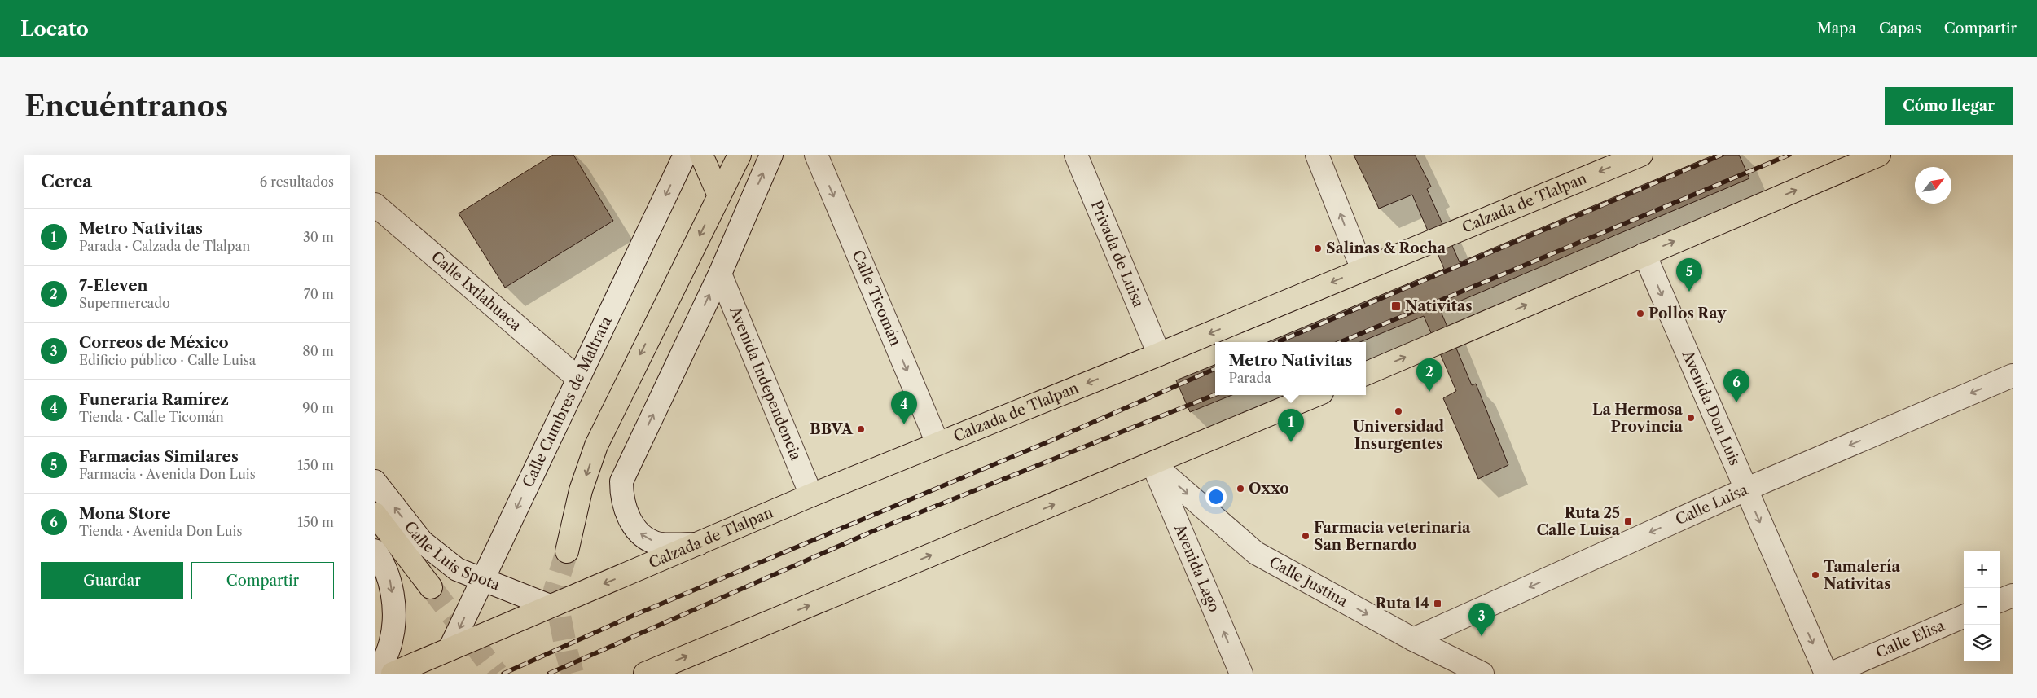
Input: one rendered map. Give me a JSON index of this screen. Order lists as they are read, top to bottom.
{
  "streets": {
    "main road": ["Calzada de Tlalpan"],
    "street": [
      "Privada de Luisa",
      "Calle Ixtlahuaca",
      "Calle Ticomán",
      "Avenida Independencia",
      "Calle Cumbres de Maltrata",
      "Avenida Don Luis",
      "Calle Luisa",
      "Calle Luis Spota",
      "Avenida Lago",
      "Calle Justina",
      "Calle Elisa"
    ]
  },
  "crossings": [
    ["Calzada de Tlalpan", "Privada de Luisa"],
    ["Calzada de Tlalpan", "Calle Ticomán"],
    ["Calzada de Tlalpan", "Avenida Independencia"],
    ["Calzada de Tlalpan", "Calle Cumbres de Maltrata"],
    ["Calzada de Tlalpan", "Calle Luis Spota"],
    ["Calle Ixtlahuaca", "Calle Cumbres de Maltrata"],
    ["Calle Cumbres de Maltrata", "Calle Luis Spota"],
    ["Avenida Don Luis", "Calle Luisa"],
    ["Calle Luisa", "Calle Justina"],
    ["Avenida Lago", "Calle Justina"]
  ],
  "one_way": [
    "Calle Ticomán",
    "Calle Cumbres de Maltrata",
    "Avenida Don Luis",
    "Calle Luisa",
    "Calle Luis Spota",
    "Avenida Lago",
    "Calle Justina"
  ],
  "places": {
    "other": [
      "Salinas & Rocha",
      "Pollos Ray",
      "Universidad Insurgentes",
      "La Hermosa Provincia",
      "BBVA",
      "Oxxo",
      "Farmacia veterinaria San Bernardo",
      "Tamalería Nativitas"
    ],
    "transit": ["Nativitas", "Ruta 25 Calle Luisa", "Ruta 14"]
  },
  "north": "top right",
  "page": {
    "header": "Locato",
    "nav": ["Mapa", "Capas", "Compartir"],
    "buttons": [
      "Cómo llegar",
      ["Guardar", "Compartir"]
    ],
    "title": "Encuéntranos",
    "heading": ["Cerca", "6 resultados"],
    "list": [
      {
        "mark": "1",
        "name": "Metro Nativitas",
        "note": "Parada · Calzada de Tlalpan",
        "value": "30 m"
      },
      {
        "mark": "2",
        "name": "7-Eleven",
        "note": "Supermercado",
        "value": "70 m"
      },
      {
        "mark": "3",
        "name": "Correos de México",
        "note": "Edificio público · Calle Luisa",
        "value": "80 m"
      },
      {
        "mark": "4",
        "name": "Funeraria Ramírez",
        "note": "Tienda · Calle Ticomán",
        "value": "90 m"
      },
      {
        "mark": "5",
        "name": "Farmacias Similares",
        "note": "Farmacia · Avenida Don Luis",
        "value": "150 m"
      },
      {
        "mark": "6",
        "name": "Mona Store",
        "note": "Tienda · Avenida Don Luis",
        "value": "150 m"
      }
    ],
    "pins": [
      "5",
      "2",
      "6",
      "4",
      "1",
      "3"
    ],
    "popup": ["Metro Nativitas", "Parada"],
    "map_buttons": ["+", "−"]
  }
}
